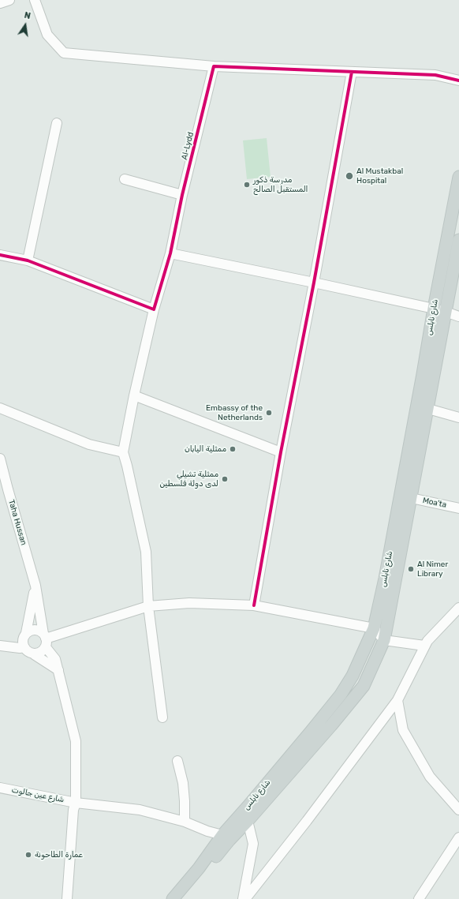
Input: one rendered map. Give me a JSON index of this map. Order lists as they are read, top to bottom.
{
  "streets": {
    "main road": ["شارع نابلس"],
    "street": [
      "Al-Lydd",
      "Moa'ta",
      "Taha Hussan",
      "شارع عين جالوت"
    ]
  },
  "crossings": [
    ["شارع نابلس", "Moa'ta"],
    ["شارع نابلس", "شارع عين جالوت"]
  ],
  "places": [
    "Al Mustakbal Hospital",
    "مدرسة ذكور المستقبل الصالح",
    "Embassy of the Netherlands",
    "ممثلية اليابان",
    "ممثلية تشيلي لدى دولة فلسطين",
    "Al Nimer Library",
    "عمارة الطاحونة"
  ],
  "north": "top"
}
